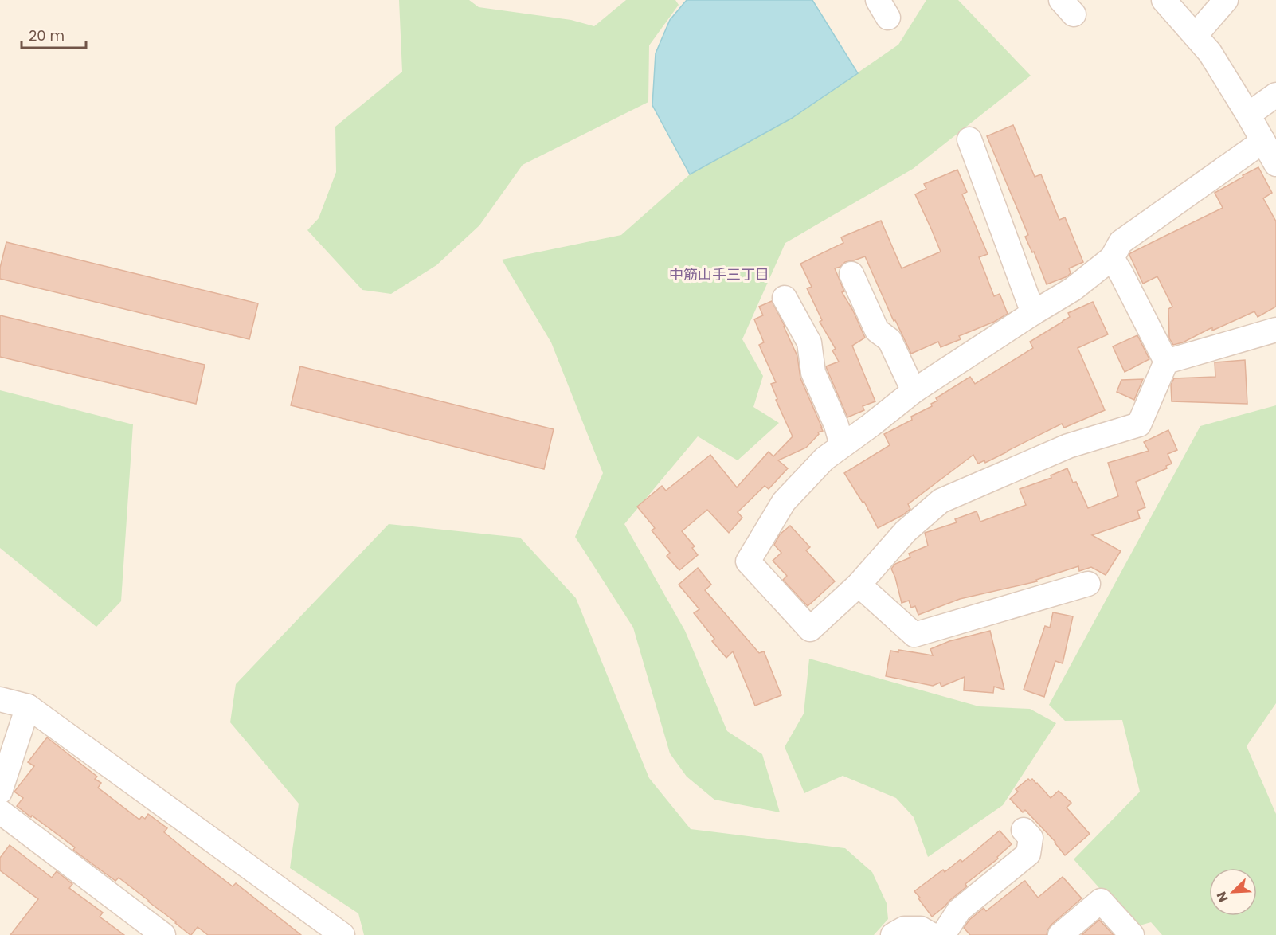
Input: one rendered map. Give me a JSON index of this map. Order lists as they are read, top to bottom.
{
  "districts": ["中筋山手三丁目"],
  "scale_bar": "20 m",
  "north": "bottom left"
}
